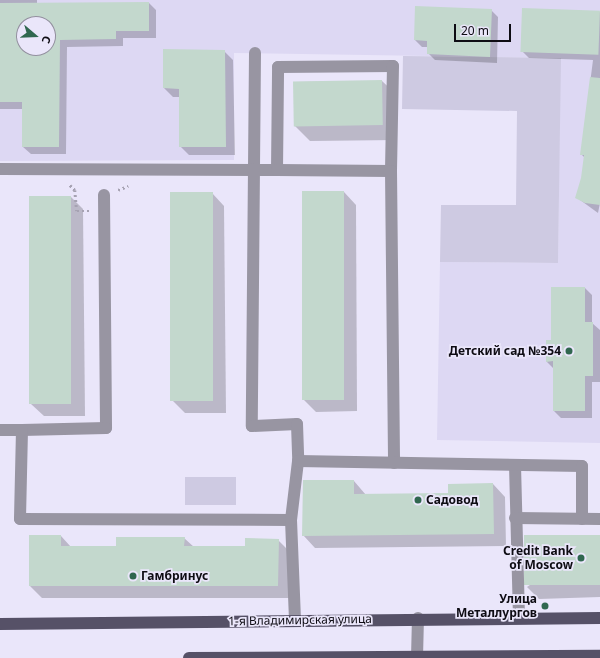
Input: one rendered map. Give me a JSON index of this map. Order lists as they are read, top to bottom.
{
  "streets": {
    "main road": ["1-я Владимирская улица"]
  },
  "places": [
    "Детский сад №354",
    "Садовод",
    "Credit Bank of Moscow",
    "Гамбринус",
    "Улица Металлургов"
  ],
  "scale_bar": "20 m",
  "north": "right"
}
